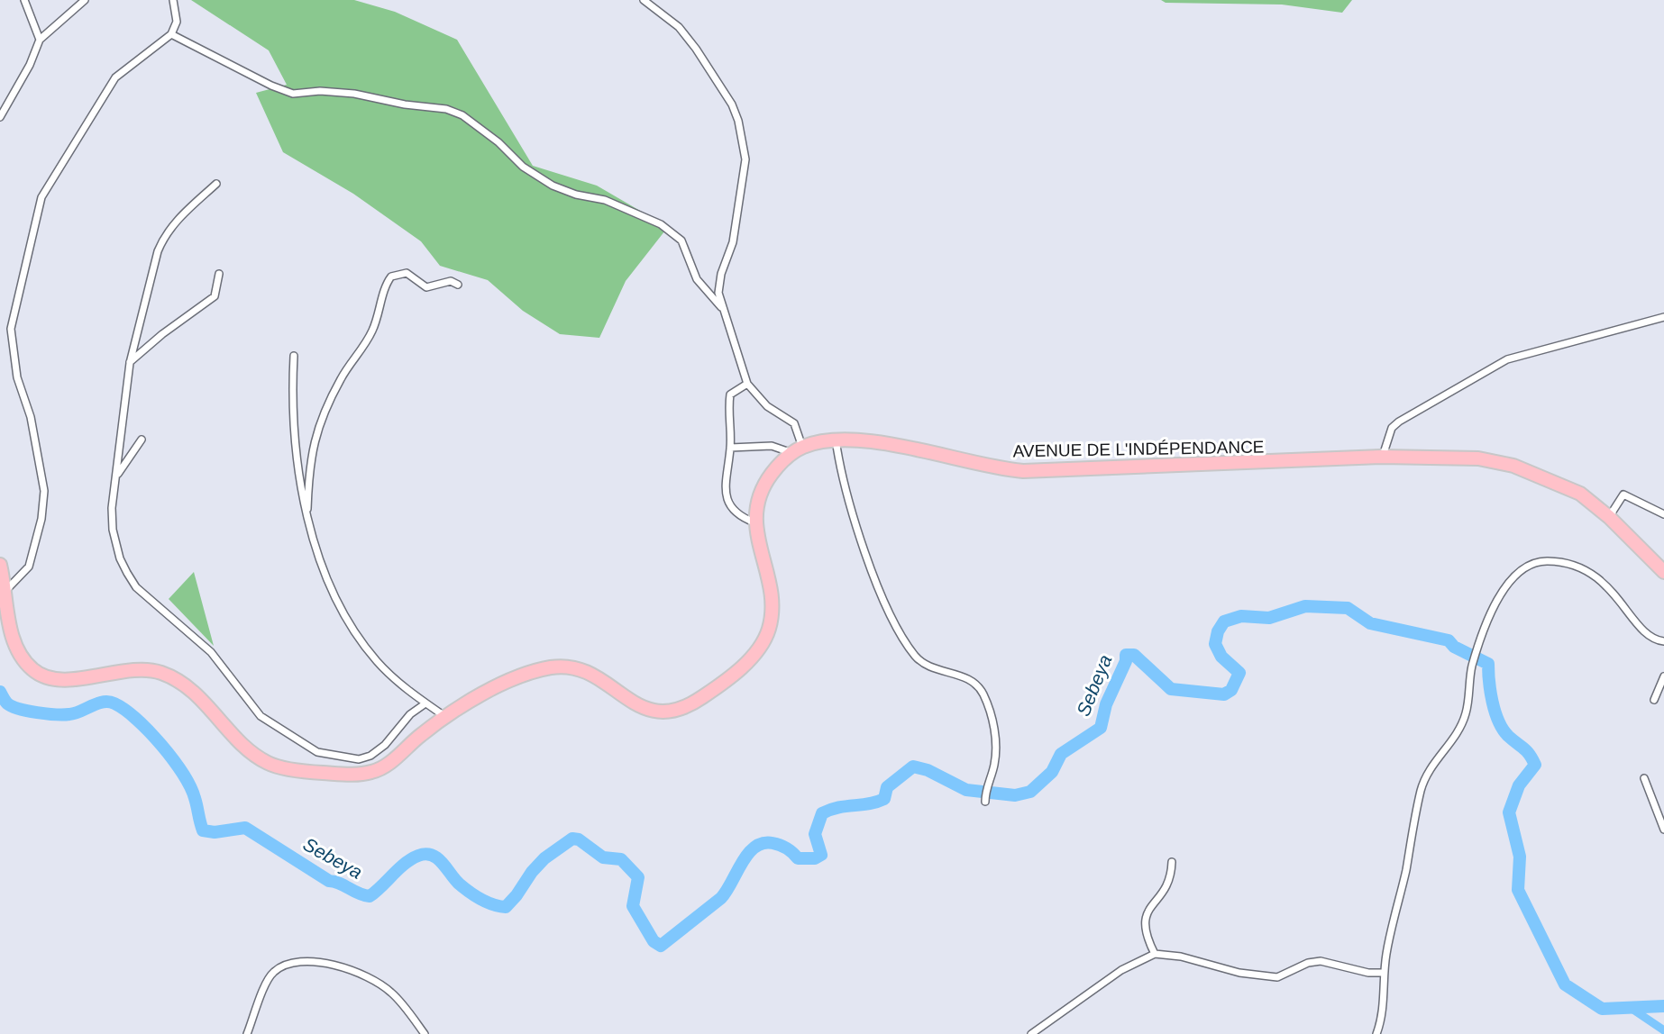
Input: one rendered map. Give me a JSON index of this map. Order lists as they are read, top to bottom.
{
  "streets": {
    "highway": ["AVENUE DE L'INDÉPENDANCE"]
  },
  "water": ["Sebeya"]
}
